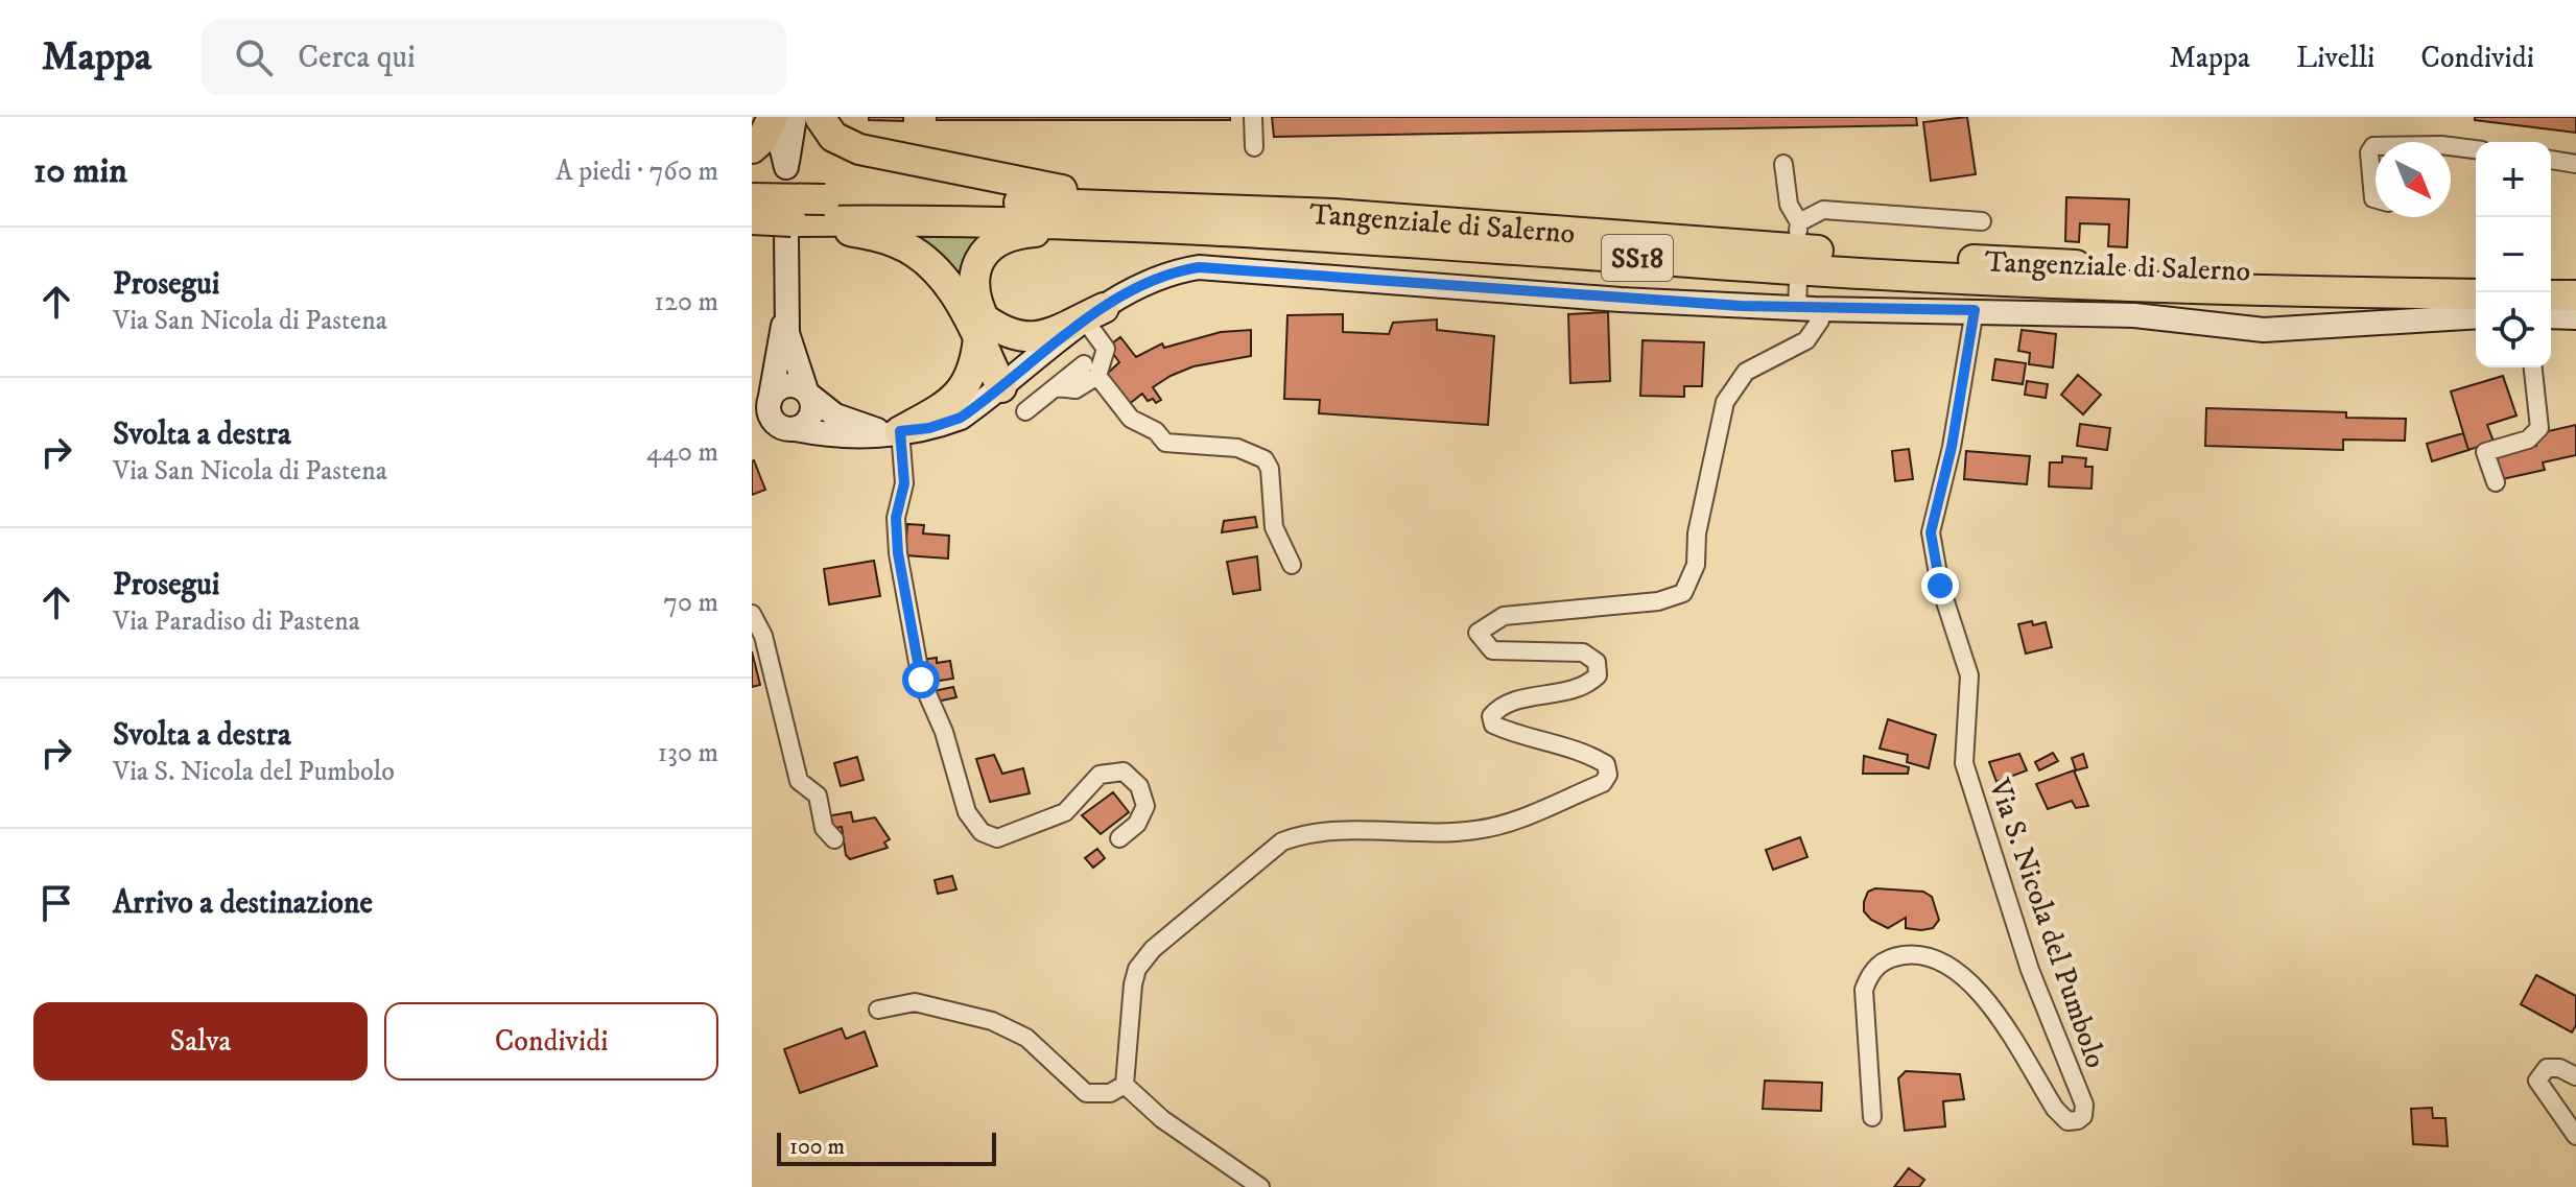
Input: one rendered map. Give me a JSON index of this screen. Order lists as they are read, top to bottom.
{
  "streets": {
    "highway": ["Tangenziale di Salerno", "SS18"],
    "street": ["Via S. Nicola del Pumbolo"]
  },
  "scale_bar": "100 m",
  "north": "bottom right",
  "page": {
    "header": "Mappa",
    "search": "Cerca qui",
    "nav": ["Mappa", "Livelli", "Condividi"],
    "heading": ["10 min", "A piedi · 760 m"],
    "map_buttons": ["+", "−"],
    "list": [
      ["Prosegui", "Via San Nicola di Pastena", "120 m"],
      ["Svolta a destra", "Via San Nicola di Pastena", "440 m"],
      ["Prosegui", "Via Paradiso di Pastena", "70 m"],
      ["Svolta a destra", "Via S. Nicola del Pumbolo", "130 m"],
      "Arrivo a destinazione"
    ],
    "buttons": ["Salva", "Condividi"],
    "scale": "100 m"
  }
}
